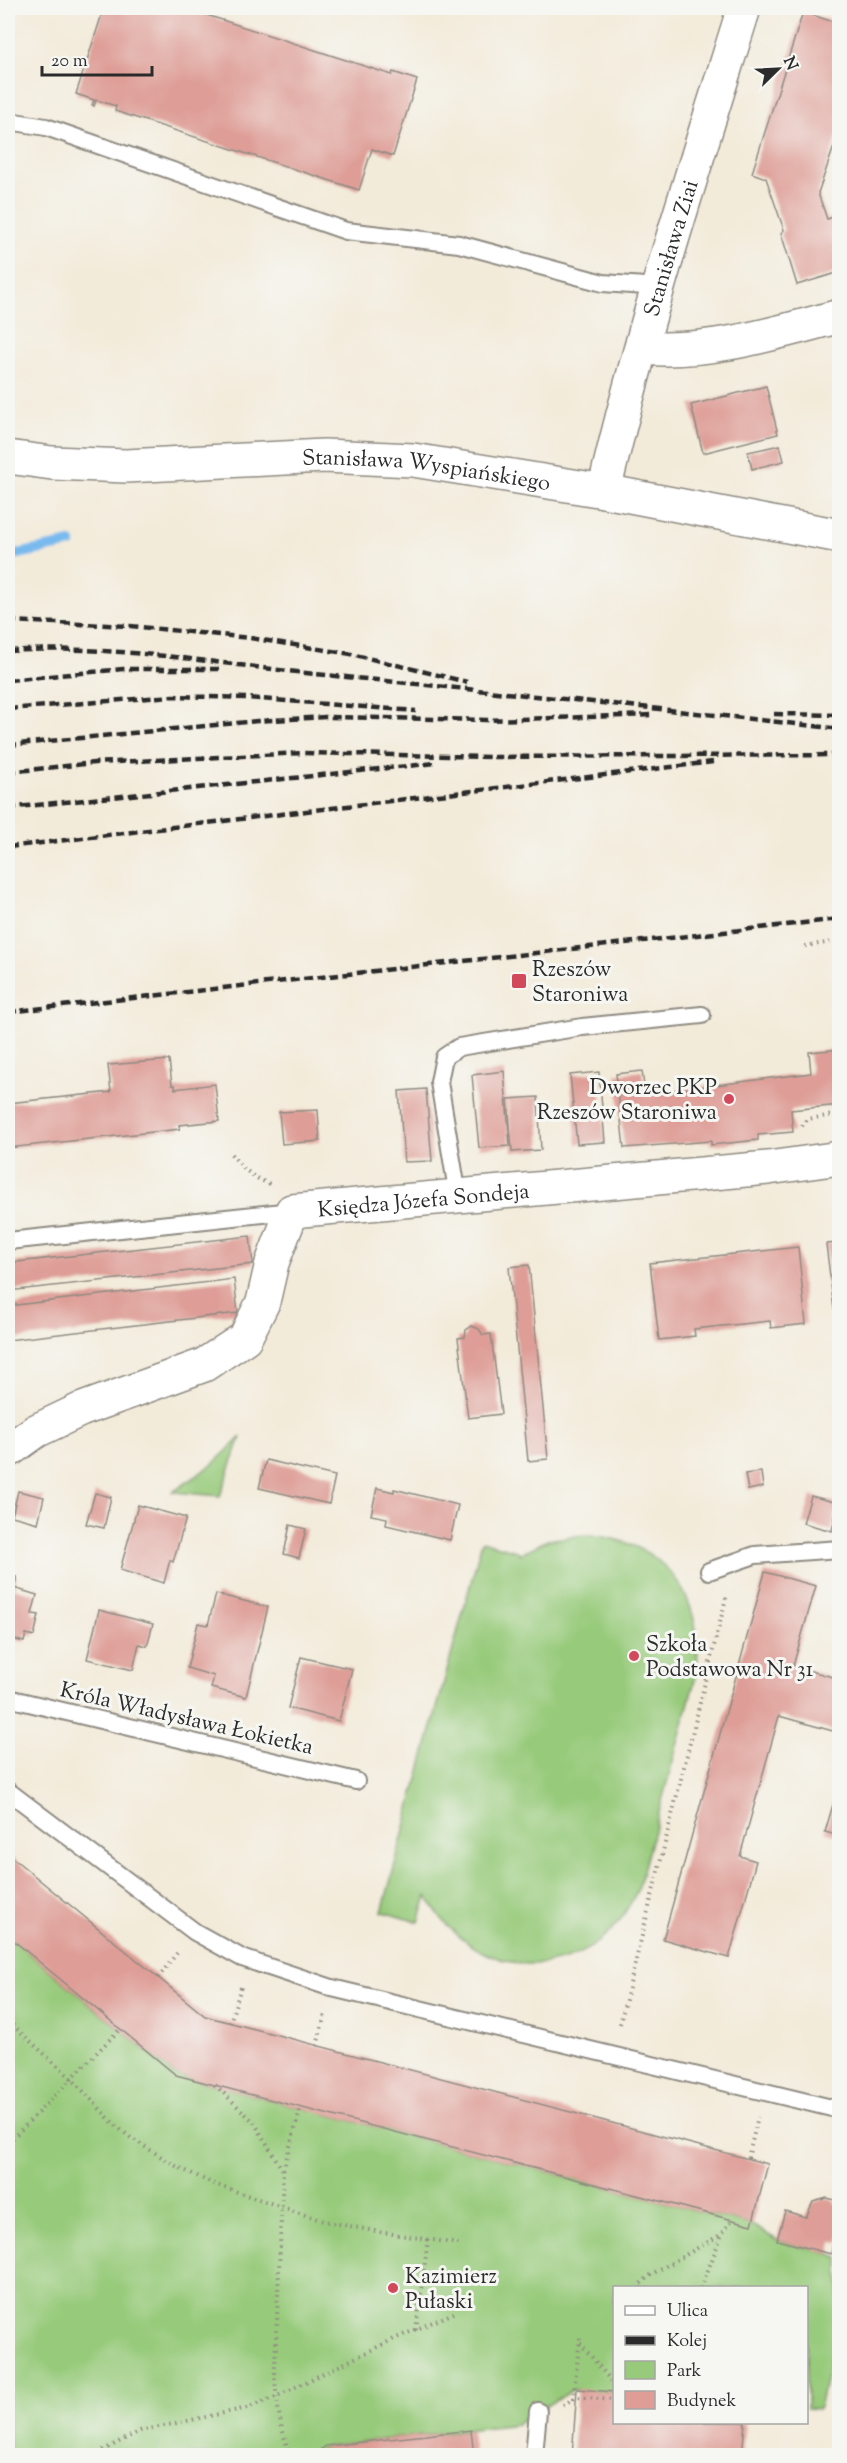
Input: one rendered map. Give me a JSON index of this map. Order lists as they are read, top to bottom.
{
  "streets": {
    "street": ["Stanisława Ziai", "Stanisława Wyspiańskiego", "Księdza Józefa Sondeja"],
    "lane": ["Króla Władysława Łokietka"]
  },
  "crossings": [
    ["Stanisława Ziai", "Stanisława Wyspiańskiego"]
  ],
  "places": {
    "transit": ["Rzeszów Staroniwa"],
    "other": ["Dworzec PKP Rzeszów Staroniwa", "Szkoła Podstawowa Nr 31", "Kazimierz Pułaski"]
  },
  "legend": [
    "Ulica",
    "Kolej",
    "Park",
    "Budynek"
  ],
  "scale_bar": "20 m",
  "north": "top right"
}
